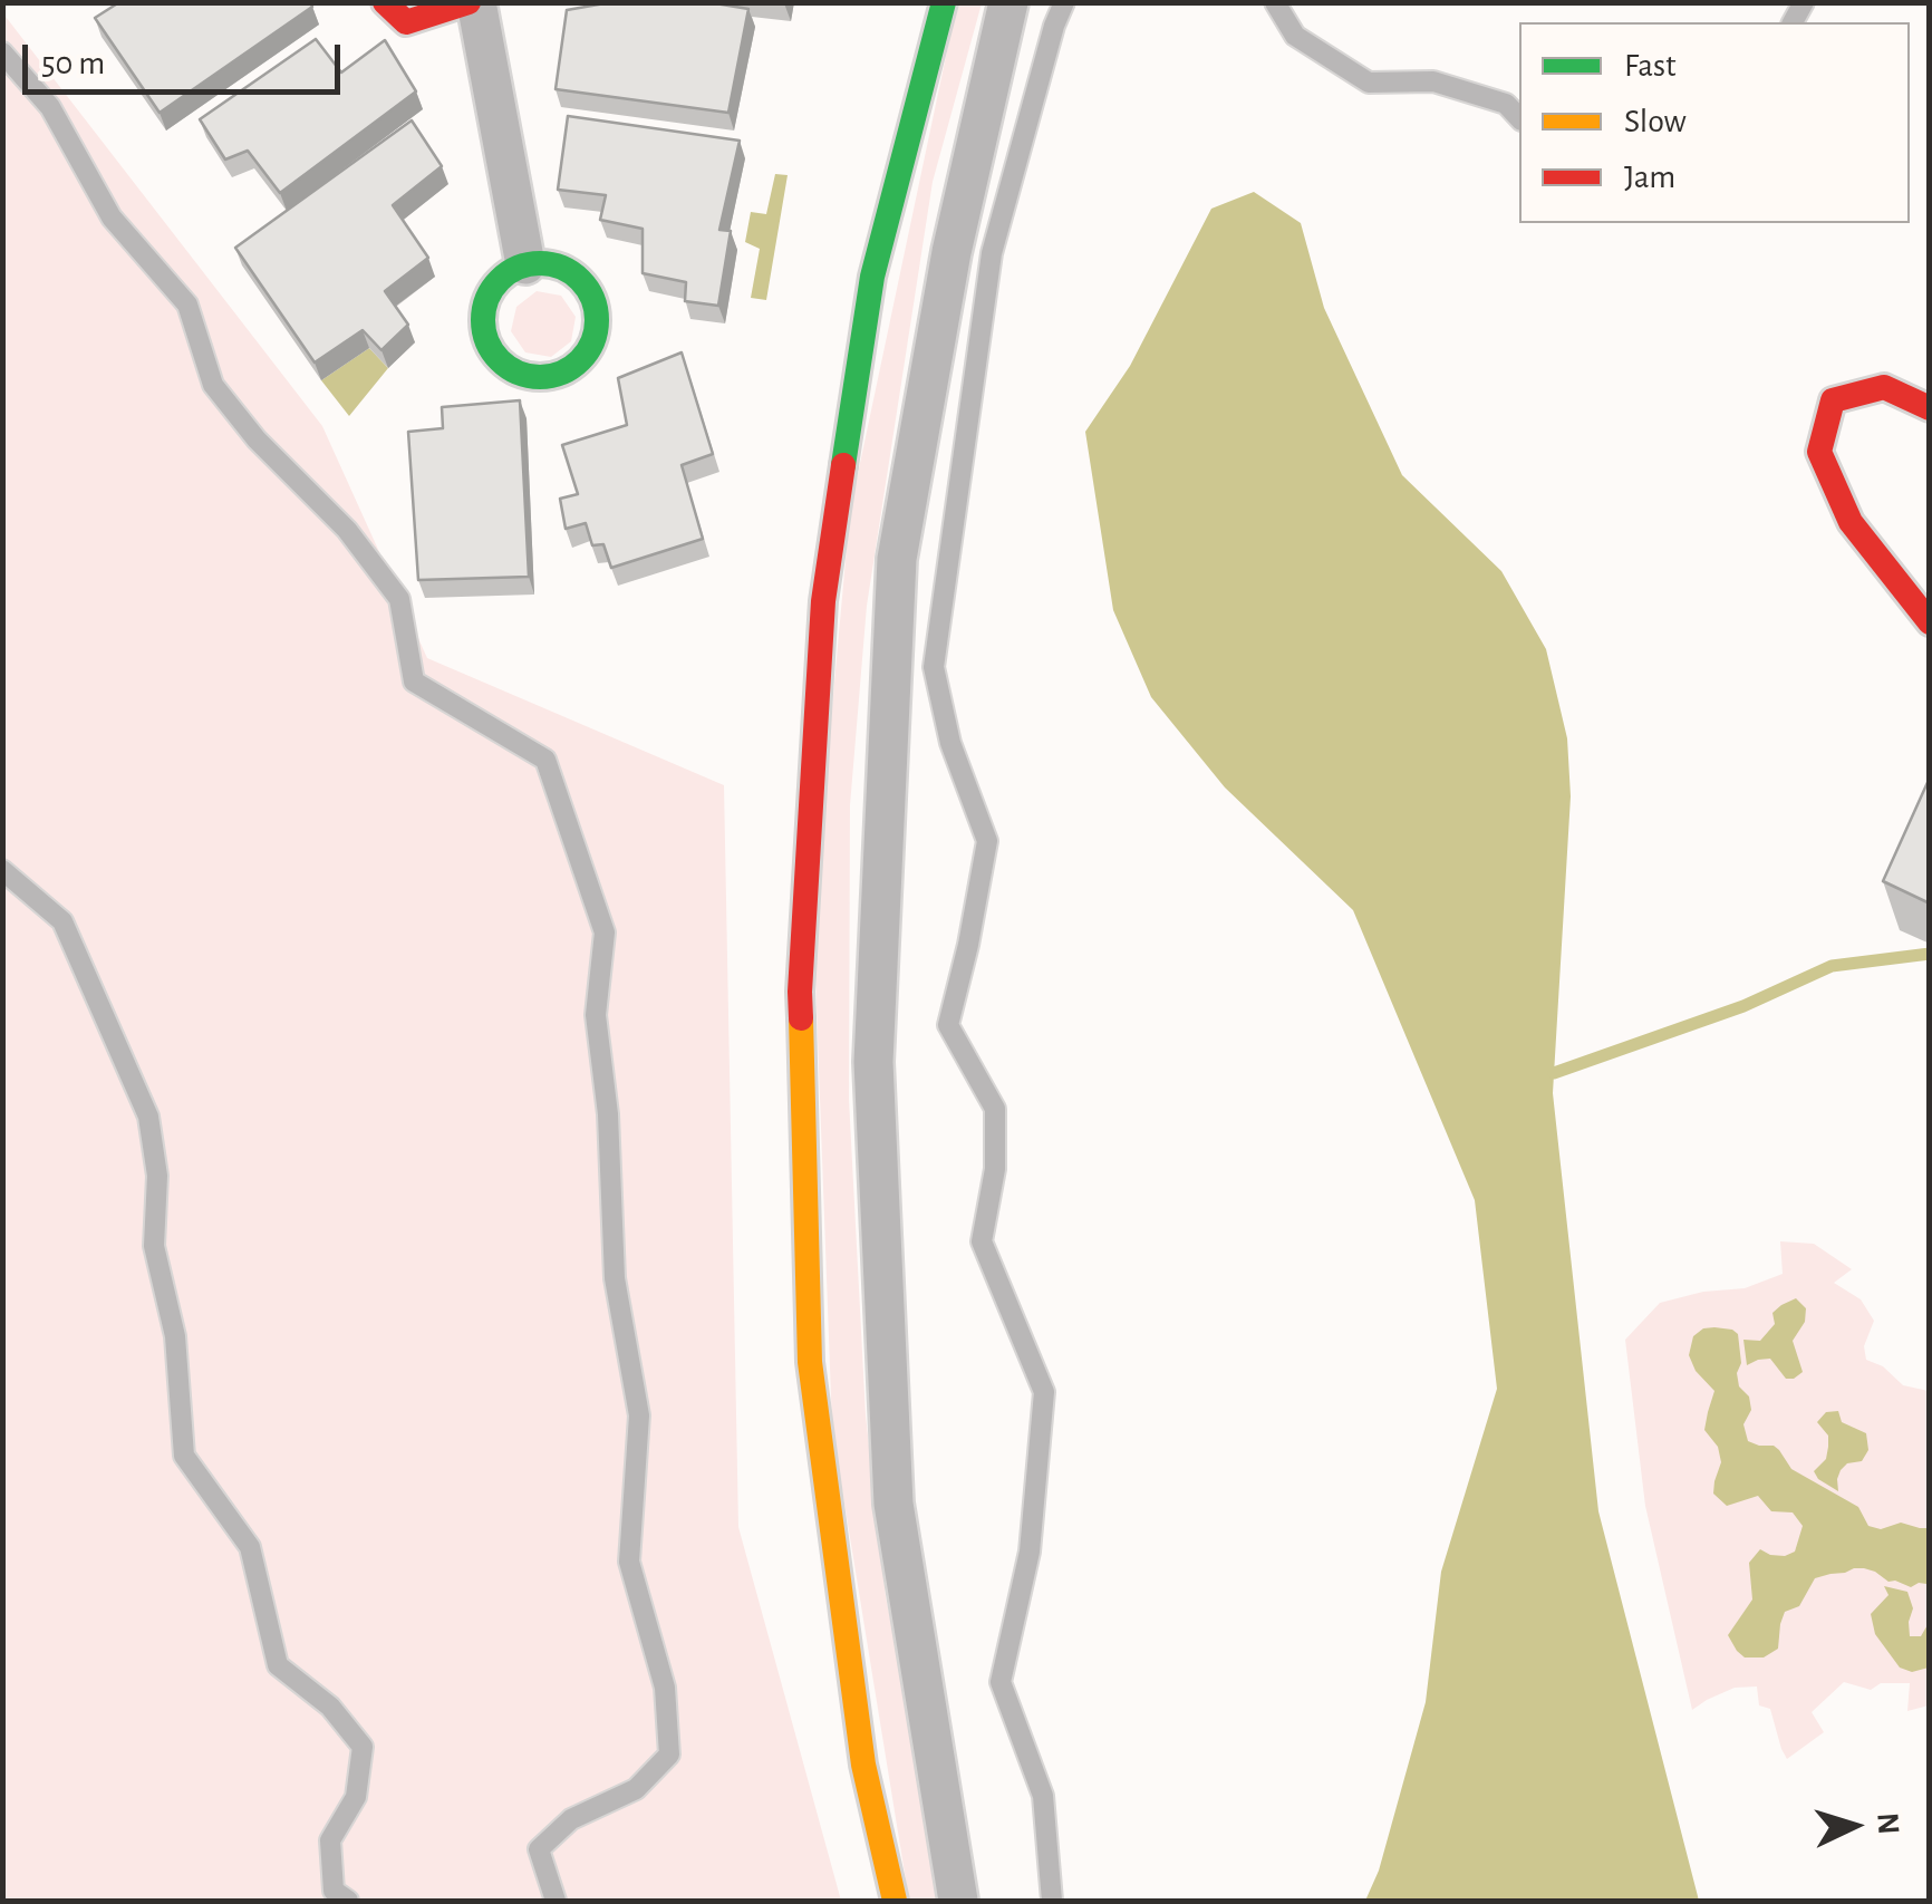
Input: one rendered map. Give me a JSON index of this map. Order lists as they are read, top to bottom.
{
  "legend": ["Fast", "Slow", "Jam"],
  "scale_bar": "50 m",
  "north": "right"
}
